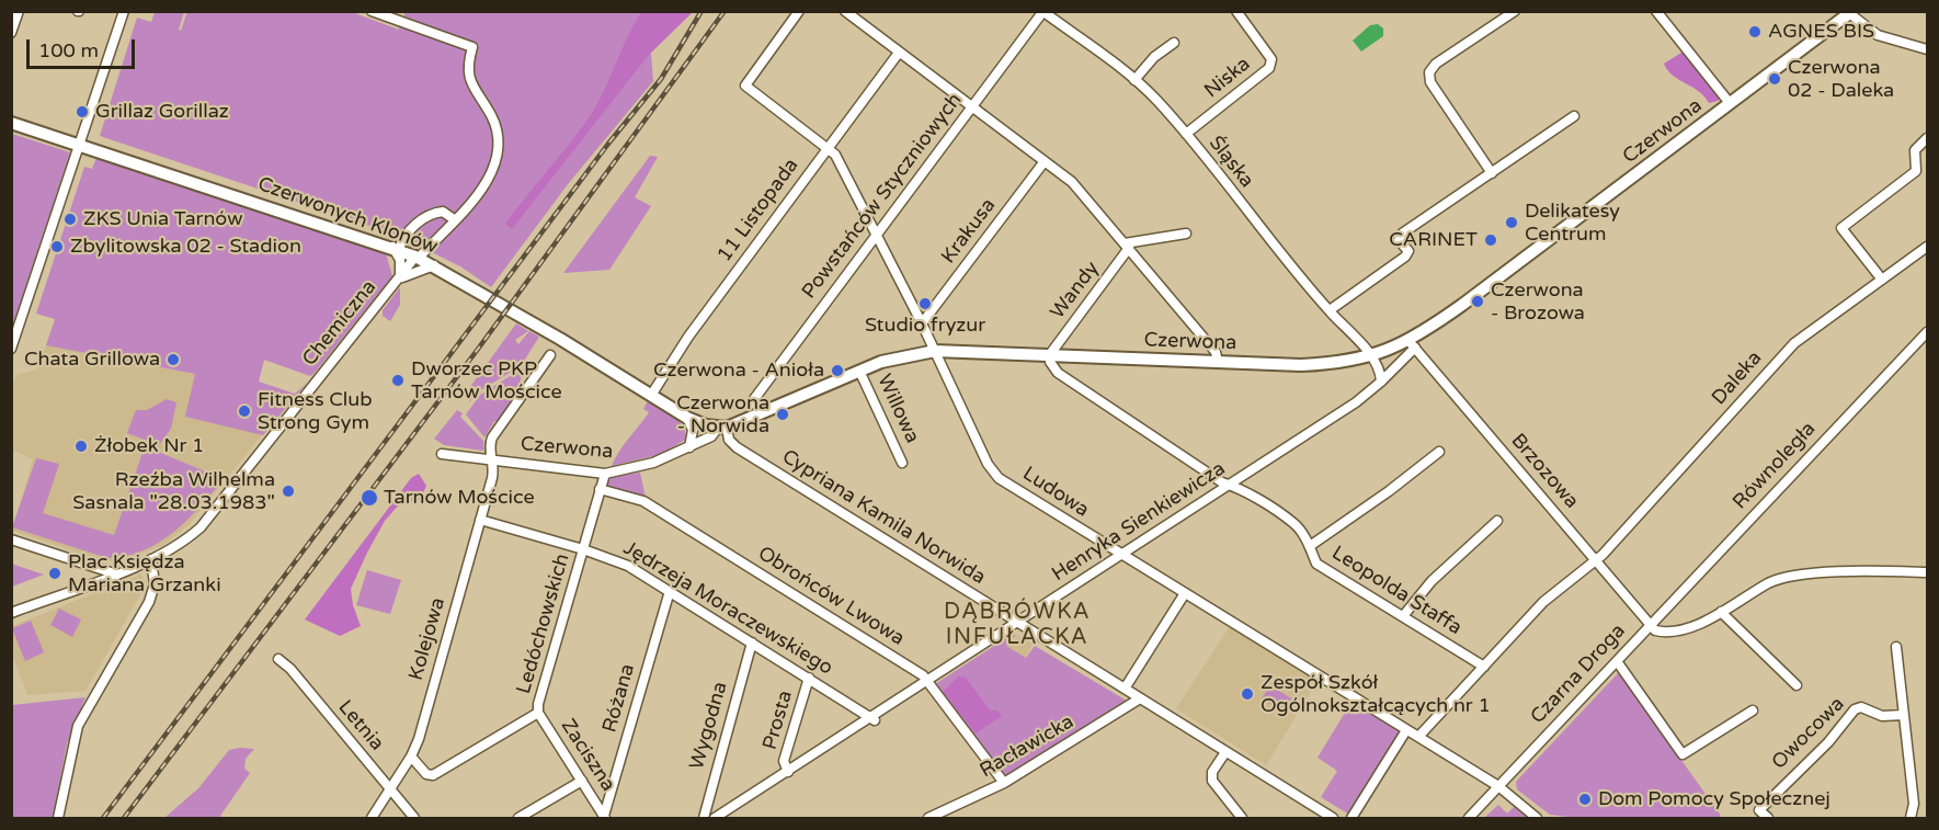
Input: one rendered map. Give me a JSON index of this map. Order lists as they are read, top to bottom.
{
  "streets": {
    "main road": ["Czerwona", "Czerwonych Klonów"],
    "street": [
      "Niska",
      "Śląska",
      "Powstańców Styczniowych",
      "11 Listopada",
      "Krakusa",
      "Wandy",
      "Chemiczna",
      "Daleka",
      "Willowa",
      "Równoległa",
      "Brzozowa",
      "Ludowa",
      "Cypriana Kamila Norwida",
      "Henryka Sienkiewicza",
      "Leopolda Staffa",
      "Obrońców Lwowa",
      "Jędrzeja Moraczewskiego",
      "Ledóchowskich",
      "Kolejowa",
      "Czarna Droga",
      "Różana",
      "Prosta",
      "Letnia",
      "Wygodna",
      "Owocowa",
      "Racławicka",
      "Zaciszna"
    ]
  },
  "crossings": [
    ["Niska", "Śląska"],
    ["Czerwona", "Śląska"],
    ["Czerwona", "Czerwonych Klonów"],
    ["Czerwona", "Wandy"],
    ["Czerwona", "Willowa"],
    ["Czerwona", "Brzozowa"],
    ["Czerwona", "Ludowa"],
    ["Czerwona", "Cypriana Kamila Norwida"],
    ["Czerwona", "Henryka Sienkiewicza"],
    ["Czerwona", "Leopolda Staffa"],
    ["Czerwona", "Ledóchowskich"],
    ["Czerwona", "Kolejowa"],
    ["Śląska", "Powstańców Styczniowych"],
    ["Powstańców Styczniowych", "Ludowa"],
    ["11 Listopada", "Czerwonych Klonów"],
    ["11 Listopada", "Ludowa"],
    ["Czerwonych Klonów", "Chemiczna"],
    ["Czerwonych Klonów", "Cypriana Kamila Norwida"],
    ["Krakusa", "Ludowa"],
    ["Wandy", "Leopolda Staffa"],
    ["Daleka", "Brzozowa"],
    ["Daleka", "Ludowa"],
    ["Daleka", "Leopolda Staffa"],
    ["Równoległa", "Brzozowa"],
    ["Równoległa", "Czarna Droga"],
    ["Brzozowa", "Henryka Sienkiewicza"],
    ["Brzozowa", "Czarna Droga"],
    ["Ludowa", "Henryka Sienkiewicza"],
    ["Ludowa", "Czarna Droga"],
    ["Cypriana Kamila Norwida", "Henryka Sienkiewicza"],
    ["Cypriana Kamila Norwida", "Racławicka"],
    ["Henryka Sienkiewicza", "Leopolda Staffa"],
    ["Henryka Sienkiewicza", "Obrońców Lwowa"],
    ["Henryka Sienkiewicza", "Jędrzeja Moraczewskiego"],
    ["Henryka Sienkiewicza", "Prosta"],
    ["Obrońców Lwowa", "Ledóchowskich"],
    ["Obrońców Lwowa", "Racławicka"],
    ["Jędrzeja Moraczewskiego", "Ledóchowskich"],
    ["Jędrzeja Moraczewskiego", "Kolejowa"],
    ["Jędrzeja Moraczewskiego", "Różana"],
    ["Jędrzeja Moraczewskiego", "Prosta"],
    ["Jędrzeja Moraczewskiego", "Wygodna"],
    ["Ledóchowskich", "Kolejowa"],
    ["Ledóchowskich", "Zaciszna"],
    ["Kolejowa", "Letnia"],
    ["Różana", "Zaciszna"]
  ],
  "districts": ["DĄBRÓWKA INFUŁACKA"],
  "places": [
    "AGNES BIS",
    "Czerwona 02 - Daleka",
    "Grillaz Gorillaz",
    "ZKS Unia Tarnów",
    "Delikatesy Centrum",
    "CARINET",
    "Zbylitowska 02 - Stadion",
    "Czerwona - Brozowa",
    "Studio fryzur",
    "Chata Grillowa",
    "Czerwona - Anioła",
    "Dworzec PKP Tarnów Mościce",
    "Fitness Club Strong Gym",
    "Czerwona - Norwida",
    "Żłobek Nr 1",
    "Rzeźba Wilhelma Sasnala \"28.03.1983\"",
    "Tarnów Mościce",
    "Plac Księdza Mariana Grzanki",
    "Zespół Szkół Ogólnokształcących nr 1",
    "Dom Pomocy Społecznej"
  ],
  "scale_bar": "100 m"
}
